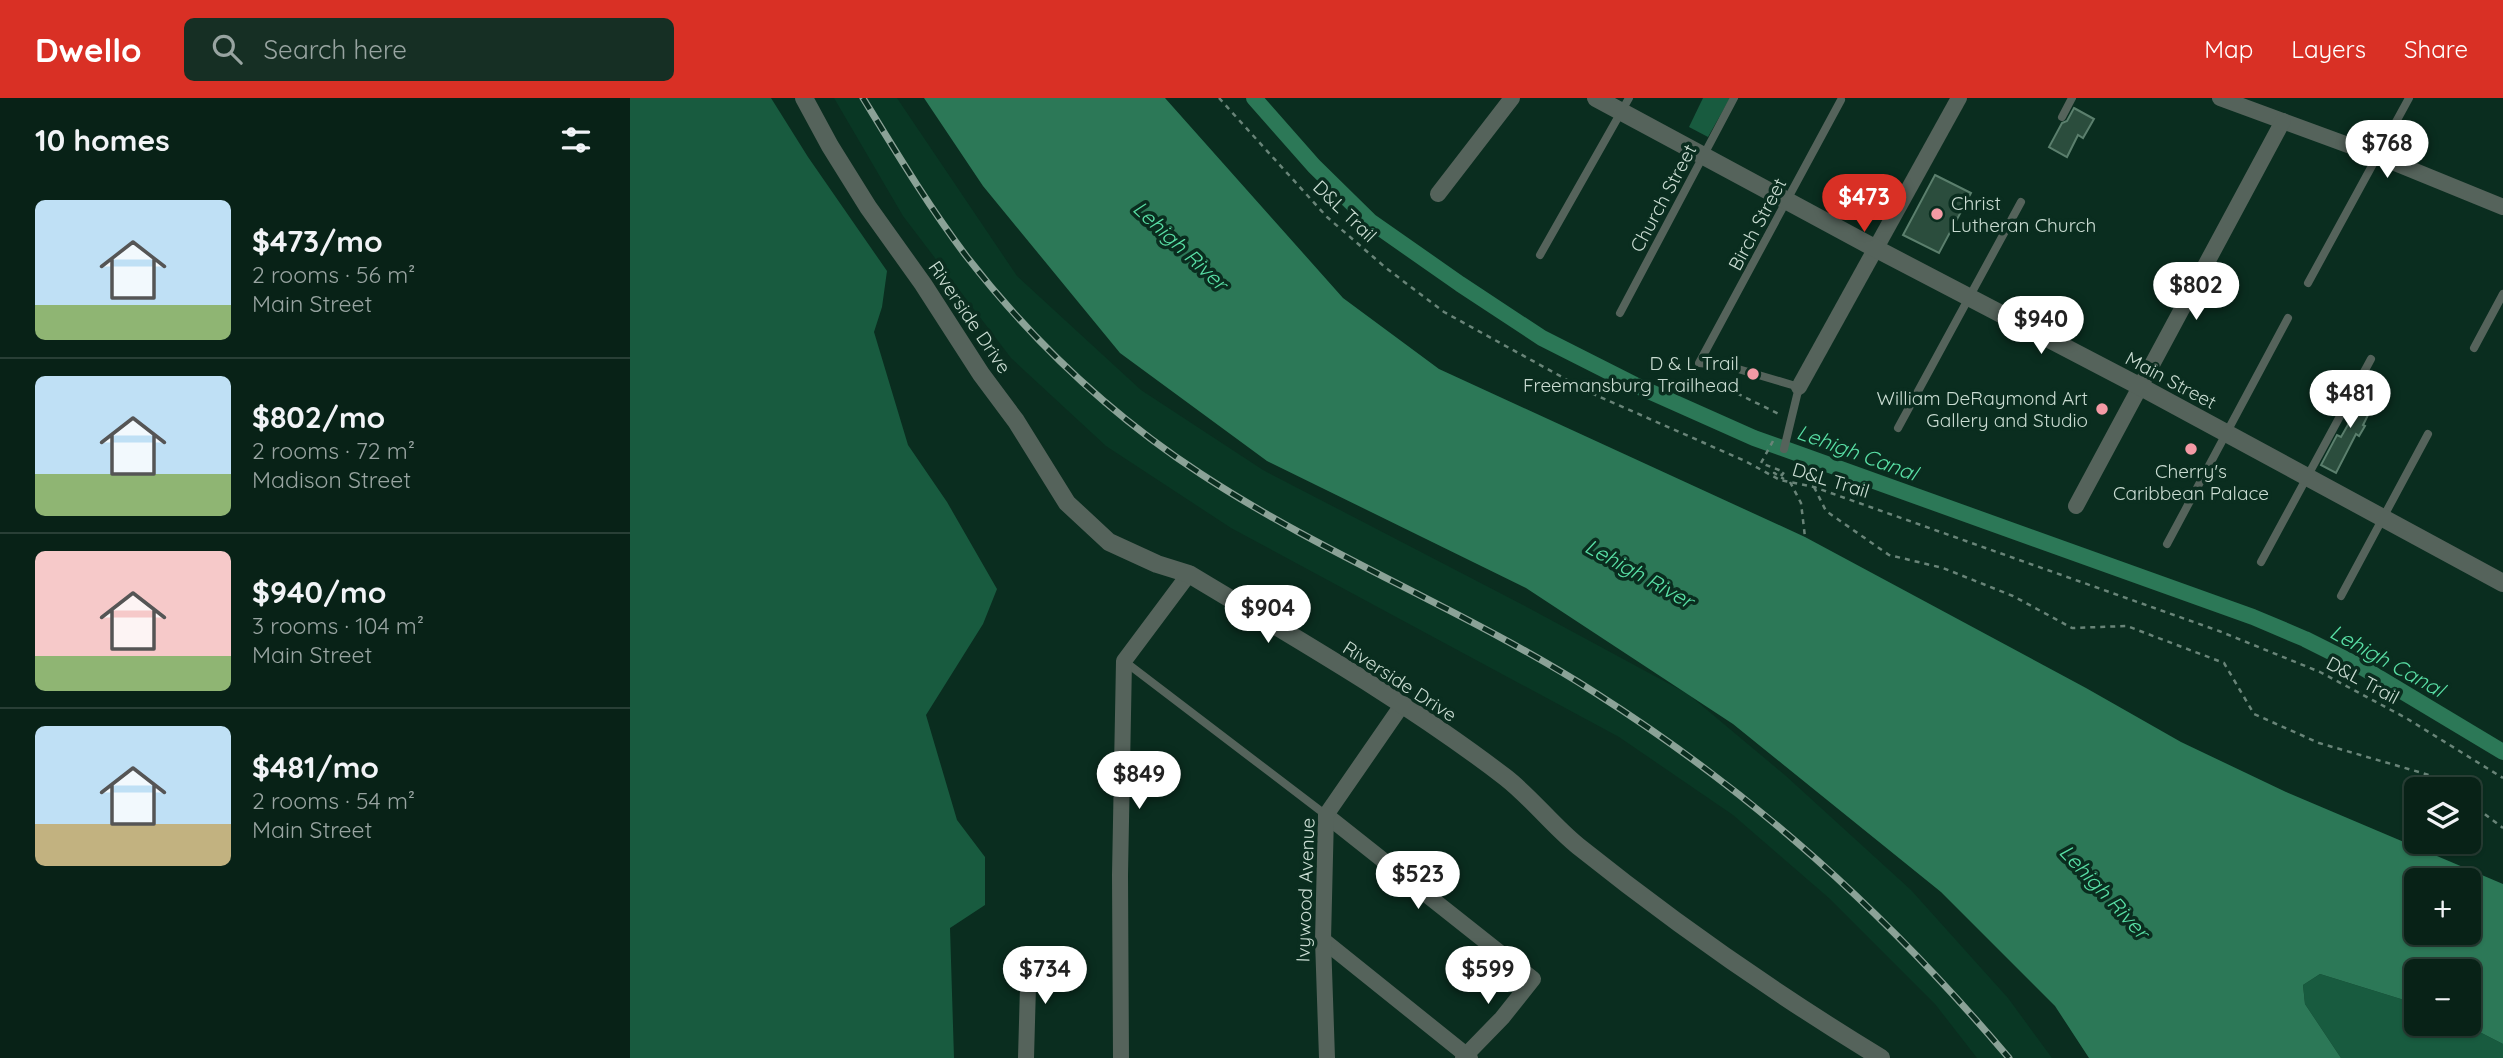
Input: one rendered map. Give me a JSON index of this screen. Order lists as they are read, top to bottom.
{
  "streets": {
    "street": ["Riverside Drive", "Main Street", "Ivywood Avenue"],
    "lane": ["Church Street", "Birch Street"],
    "path": ["D&L Trail"]
  },
  "crossings": [
    ["Church Street", "Main Street"],
    ["Birch Street", "Main Street"],
    ["Riverside Drive", "Ivywood Avenue"]
  ],
  "water": ["Lehigh River", "Lehigh Canal"],
  "places": [
    "Christ Lutheran Church",
    "D & L Trail Freemansburg Trailhead",
    "William DeRaymond Art Gallery and Studio",
    "Cherry's Caribbean Palace"
  ],
  "page": {
    "header": "Dwello",
    "search": "Search here",
    "nav": ["Map", "Layers", "Share"],
    "heading": "10 homes",
    "price": [
      "$768",
      "$473",
      "$802",
      "$940",
      "$481",
      "$904",
      "$849",
      "$523",
      "$734",
      "$599"
    ],
    "list": [
      {
        "name": "$473/mo",
        "note": "2 rooms · 56 m² · Main Street"
      },
      {
        "name": "$802/mo",
        "note": "2 rooms · 72 m² · Madison Street"
      },
      {
        "name": "$940/mo",
        "note": "3 rooms · 104 m² · Main Street"
      },
      {
        "name": "$481/mo",
        "note": "2 rooms · 54 m² · Main Street"
      }
    ],
    "map_buttons": ["+", "−"]
  }
}
